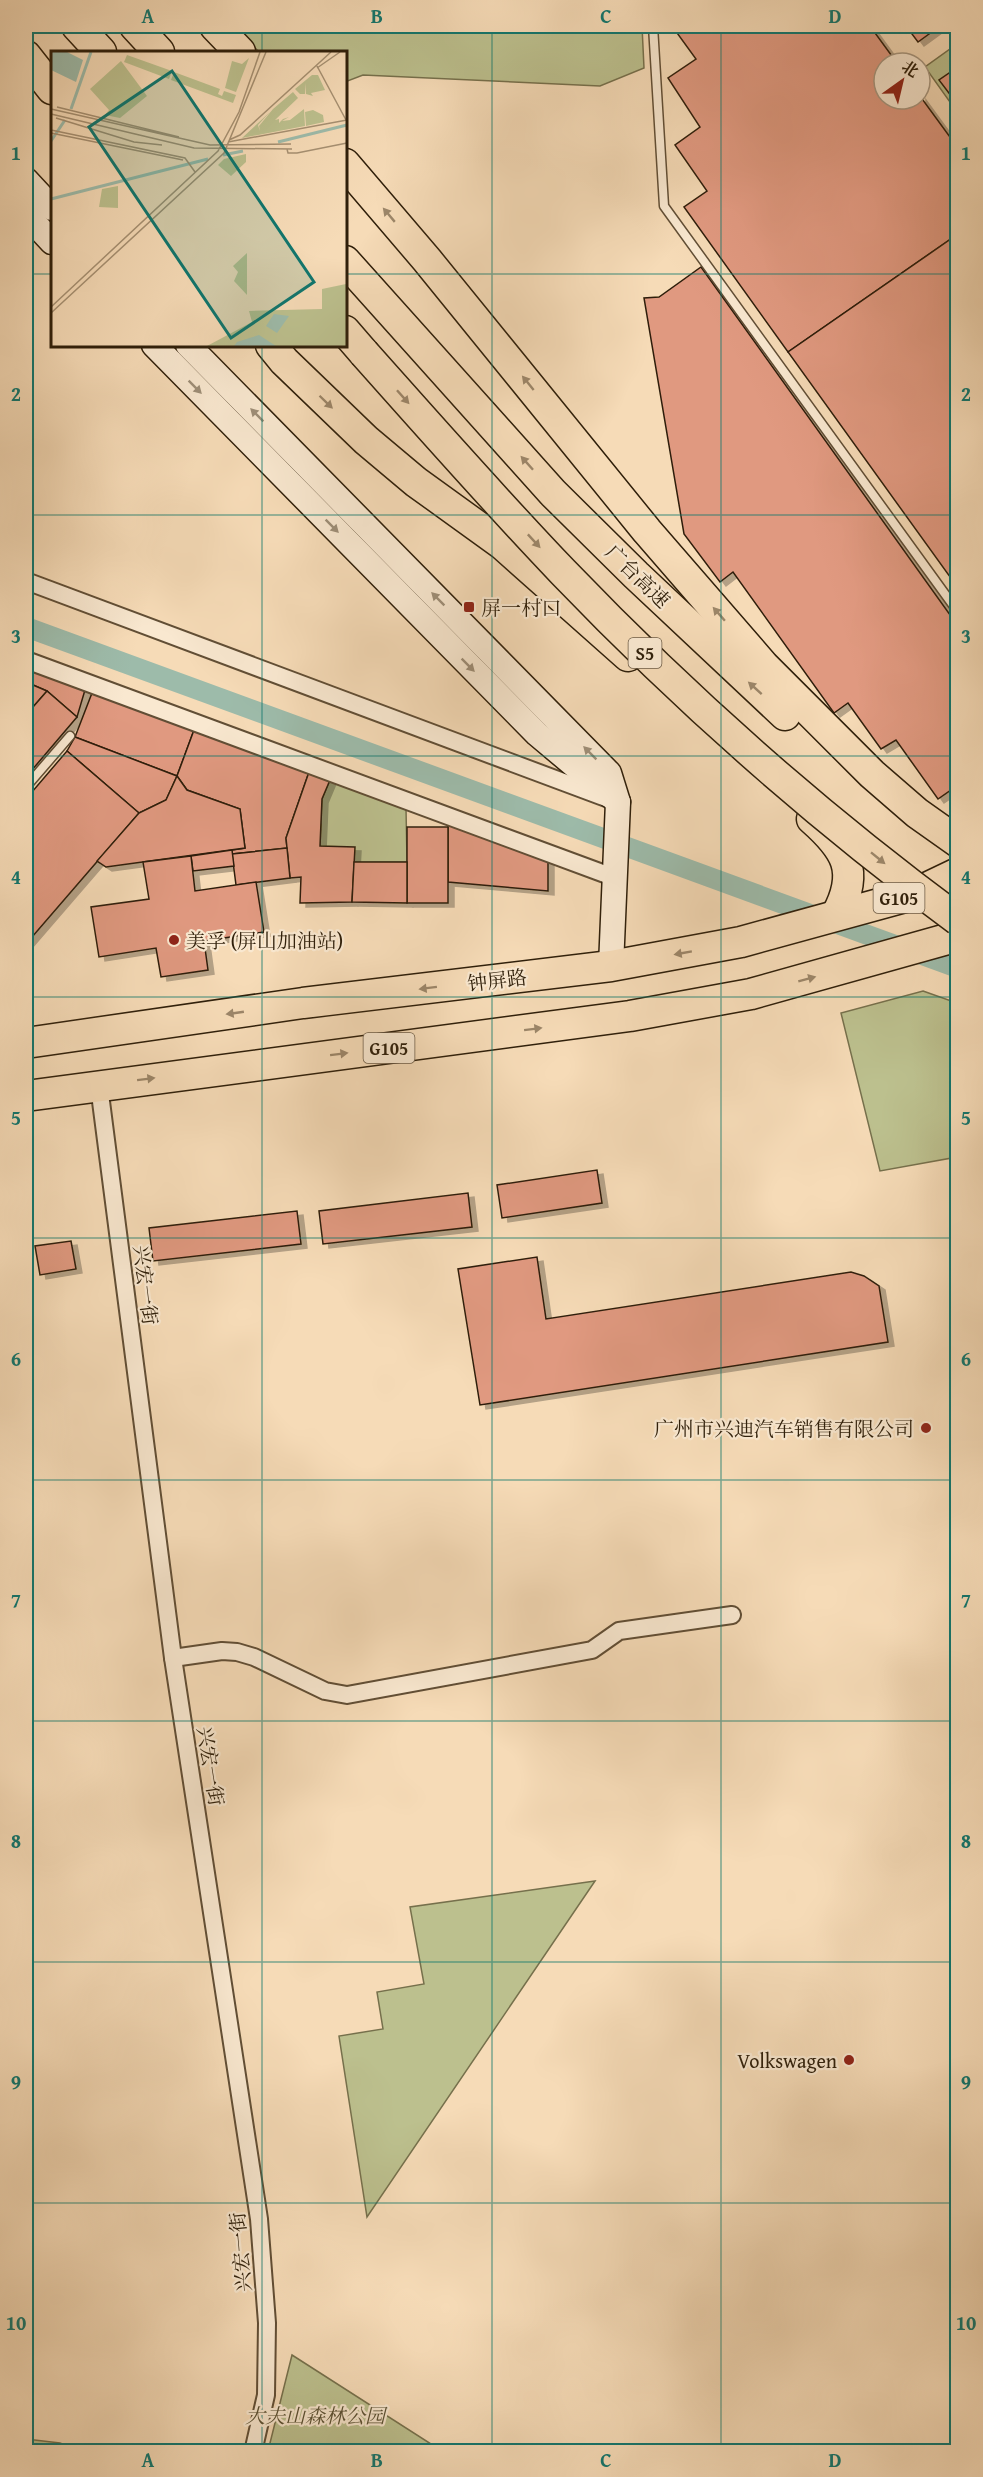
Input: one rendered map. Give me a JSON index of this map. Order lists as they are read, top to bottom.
{
  "streets": {
    "highway": [
      "广台高速",
      "S5",
      "G105",
      "钟屏路"
    ],
    "street": ["兴宏一街"]
  },
  "crossings": [
    ["S5", "G105"],
    ["G105", "兴宏一街"]
  ],
  "parks": ["大夫山森林公园"],
  "places": {
    "transit": ["屏一村口"],
    "other": ["美孚 (屏山加油站)", "广州市兴迪汽车销售有限公司", "Volkswagen"]
  },
  "north": "top right",
  "grid": {
    "columns": [
      "A",
      "B",
      "C",
      "D"
    ],
    "rows": [
      "1",
      "2",
      "3",
      "4",
      "5",
      "6",
      "7",
      "8",
      "9",
      "10"
    ]
  }
}
